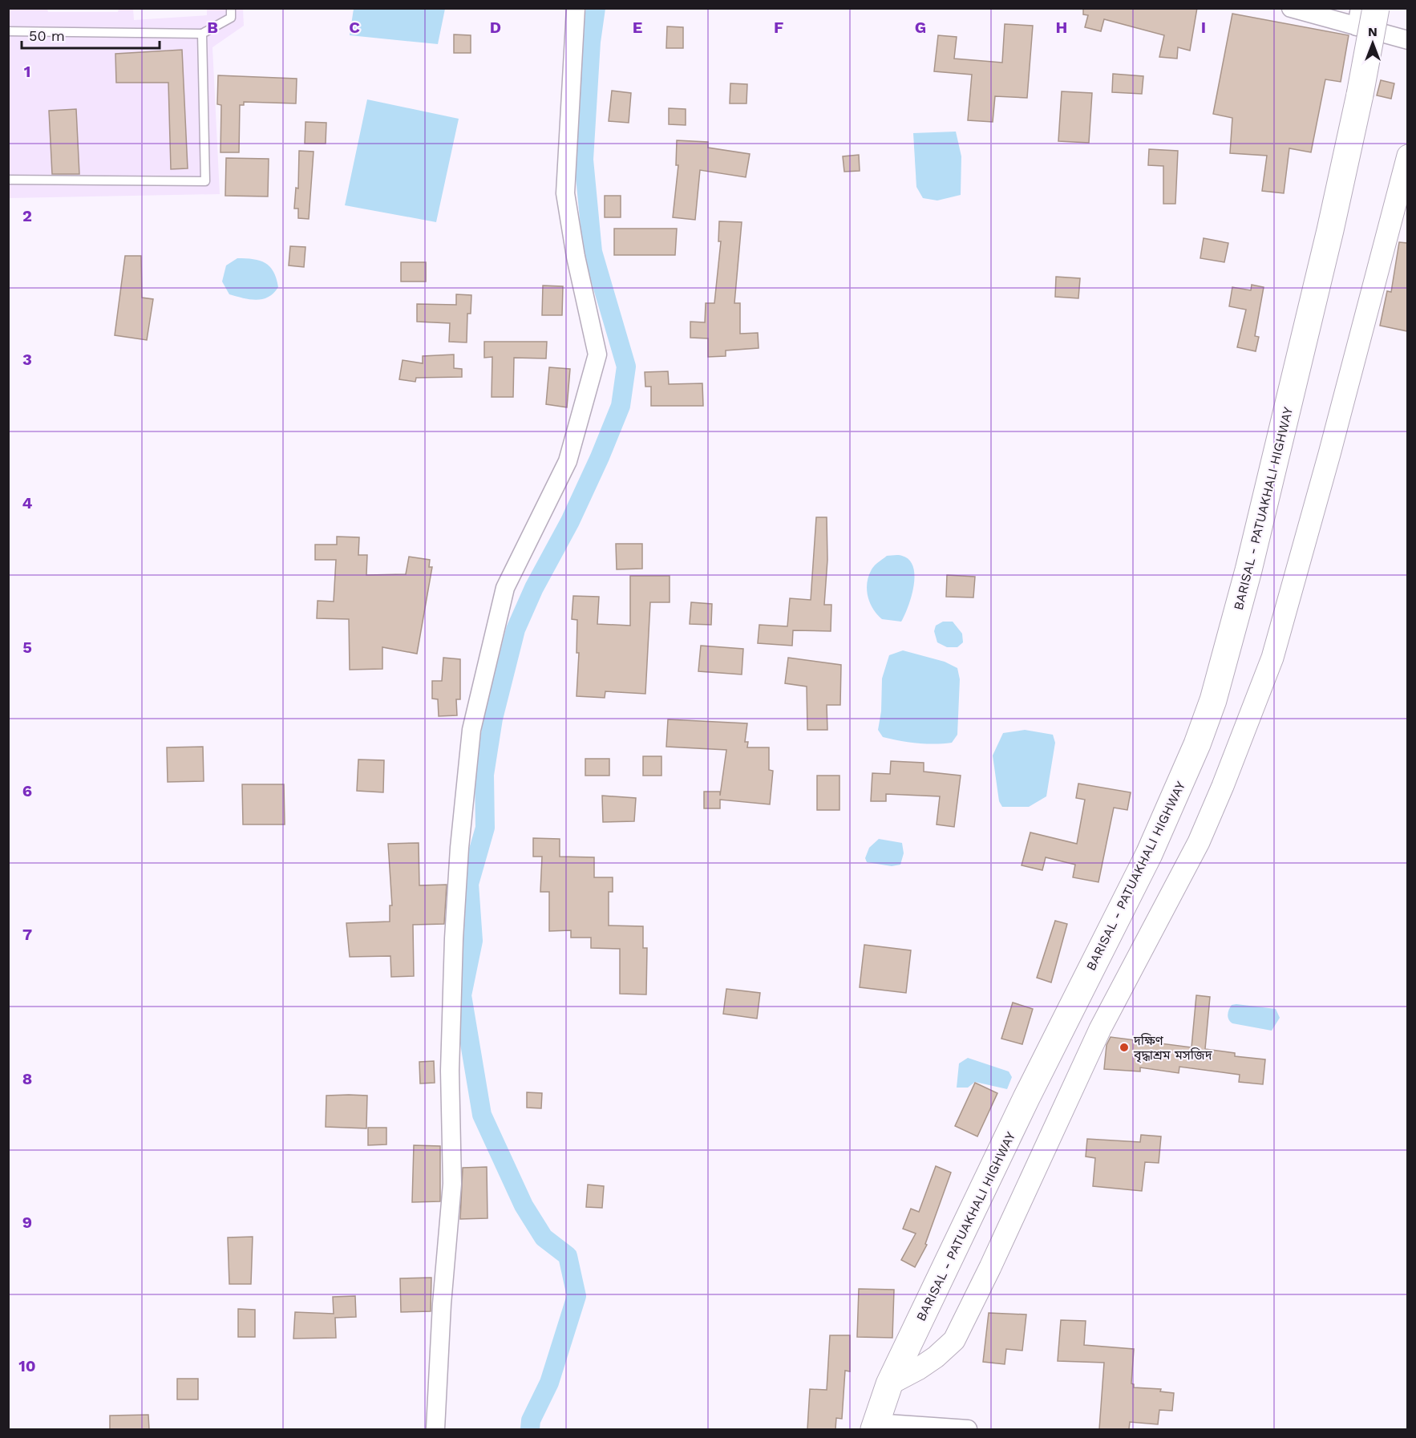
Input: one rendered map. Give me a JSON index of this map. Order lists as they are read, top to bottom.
{
  "streets": {
    "highway": ["BARISAL - PATUAKHALI HIGHWAY"]
  },
  "places": ["দক্ষিণ বৃদ্ধাশ্রম মসজিদ"],
  "scale_bar": "50 m",
  "north": "top",
  "grid": {
    "columns": [
      "B",
      "C",
      "D",
      "E",
      "F",
      "G",
      "H",
      "I"
    ],
    "rows": [
      "1",
      "2",
      "3",
      "4",
      "5",
      "6",
      "7",
      "8",
      "9",
      "10"
    ]
  }
}
